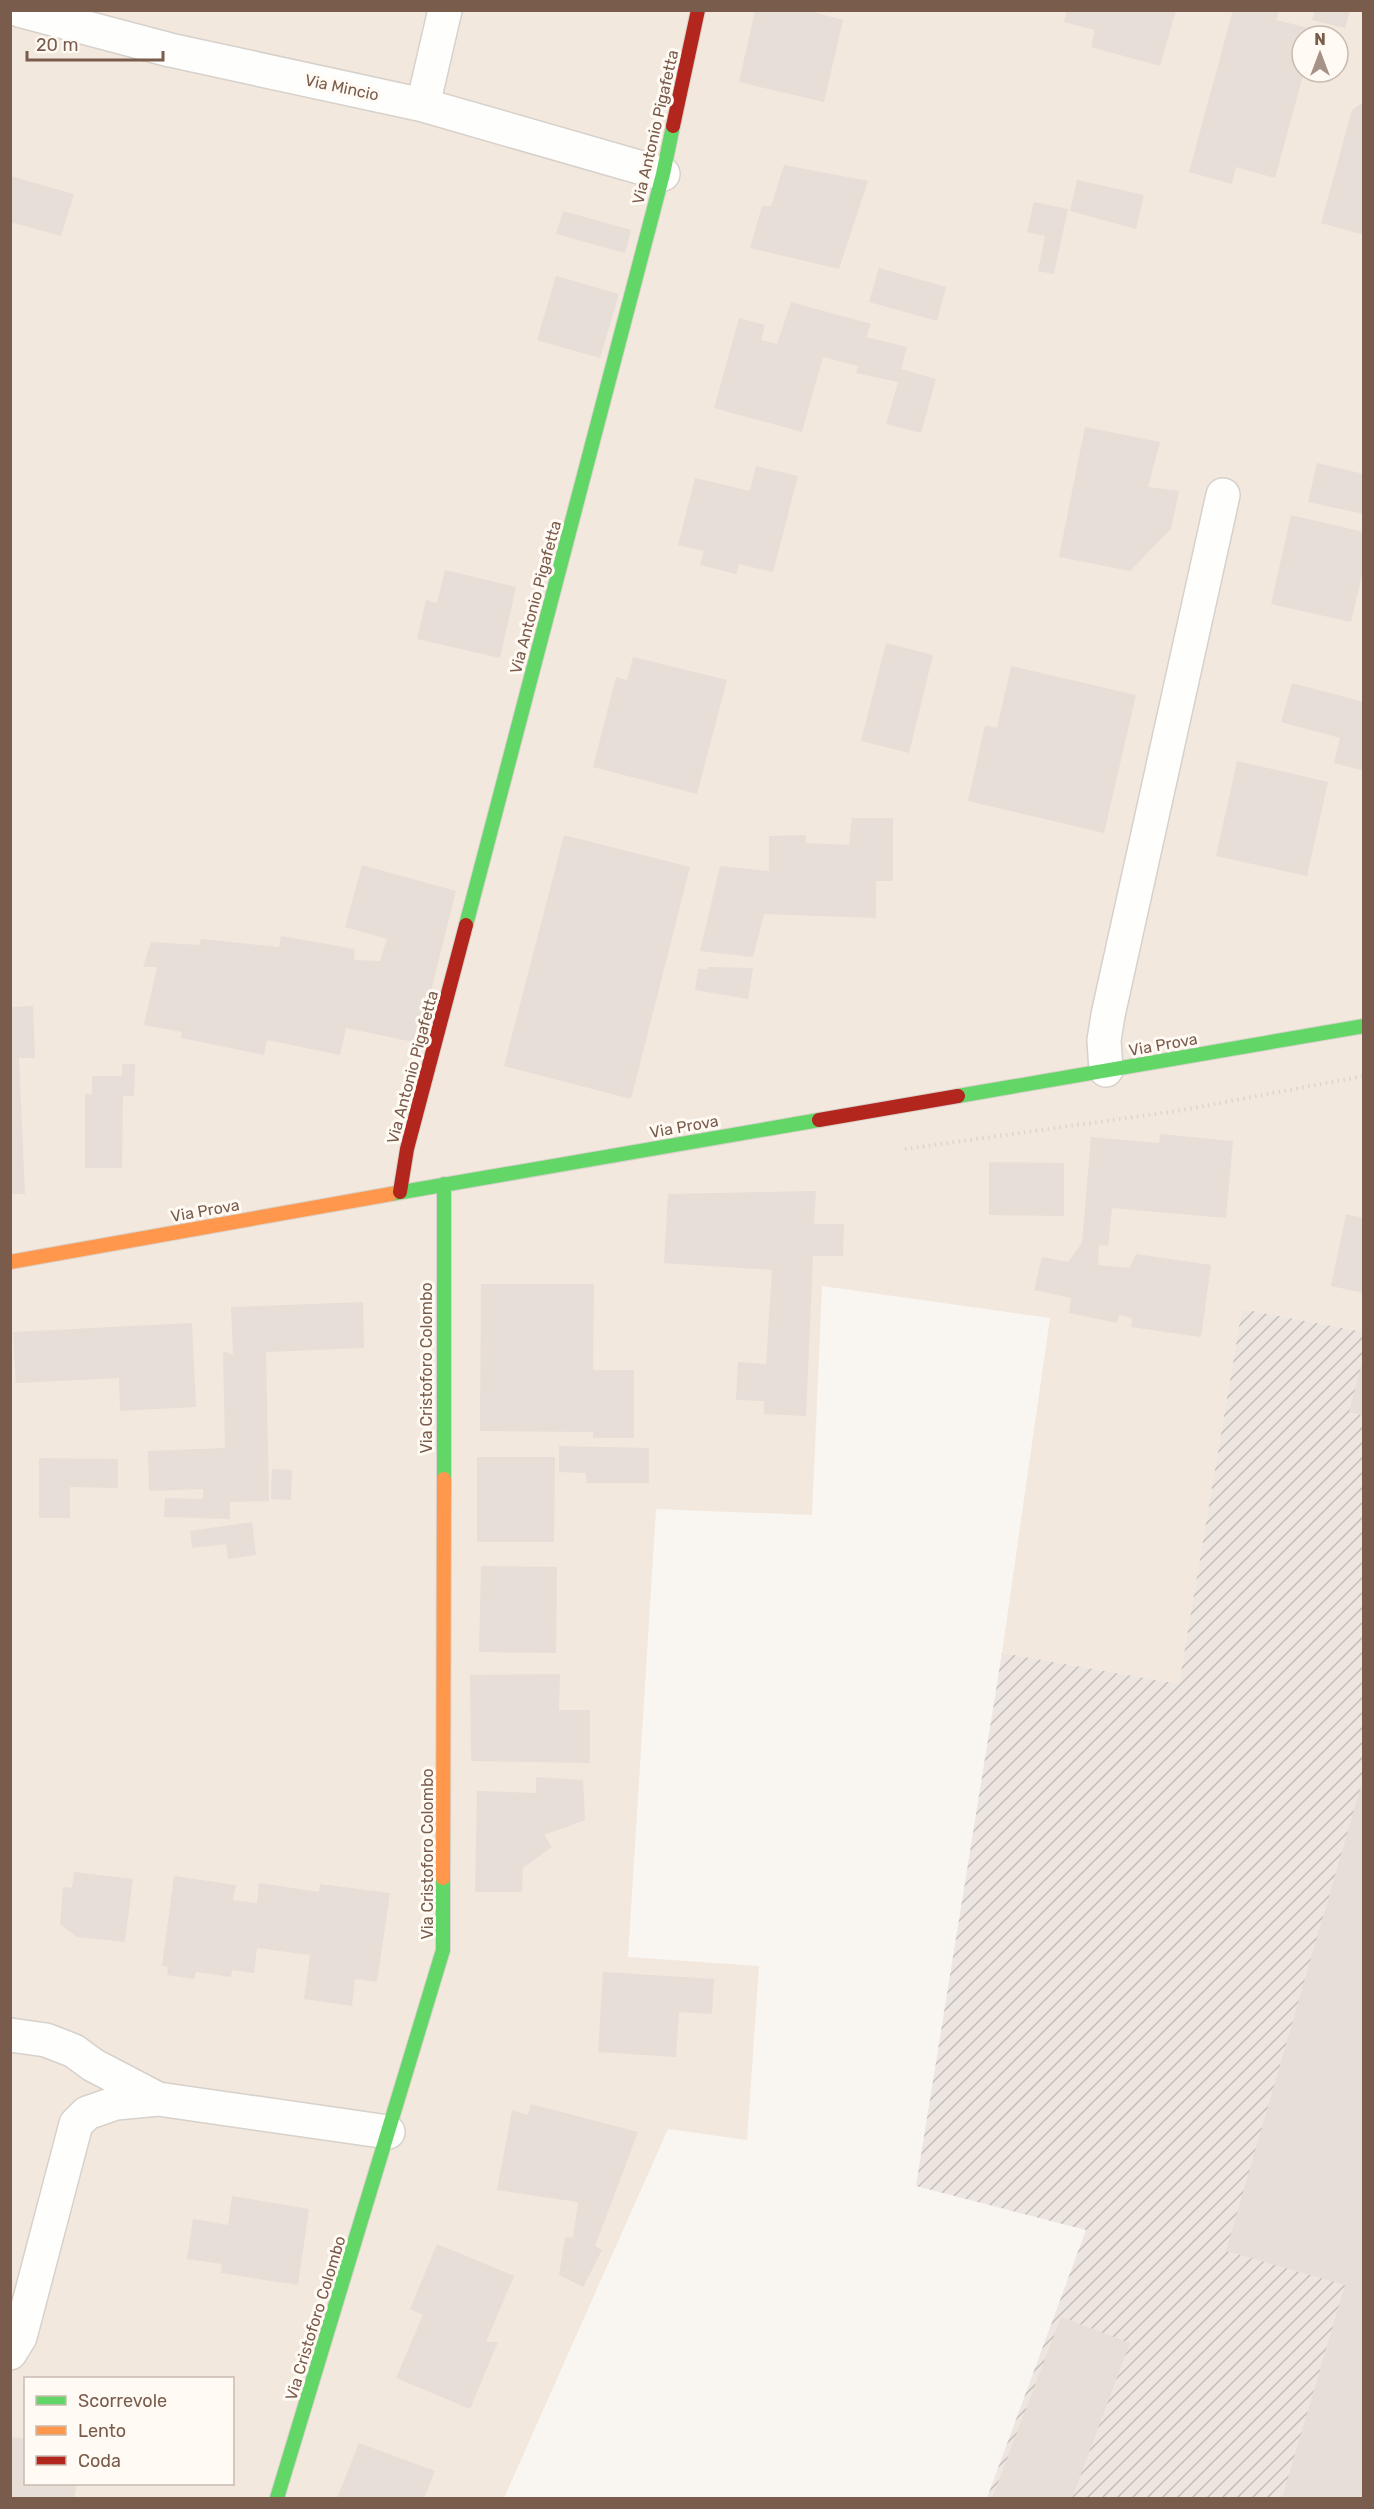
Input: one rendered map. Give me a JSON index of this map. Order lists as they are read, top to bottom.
{
  "streets": {
    "street": [
      "Via Mincio",
      "Via Antonio Pigafetta",
      "Via Prova",
      "Via Cristoforo Colombo"
    ]
  },
  "crossings": [
    ["Via Mincio", "Via Antonio Pigafetta"],
    ["Via Antonio Pigafetta", "Via Prova"],
    ["Via Prova", "Via Cristoforo Colombo"]
  ],
  "legend": ["Scorrevole", "Lento", "Coda"],
  "scale_bar": "20 m",
  "north": "top"
}
